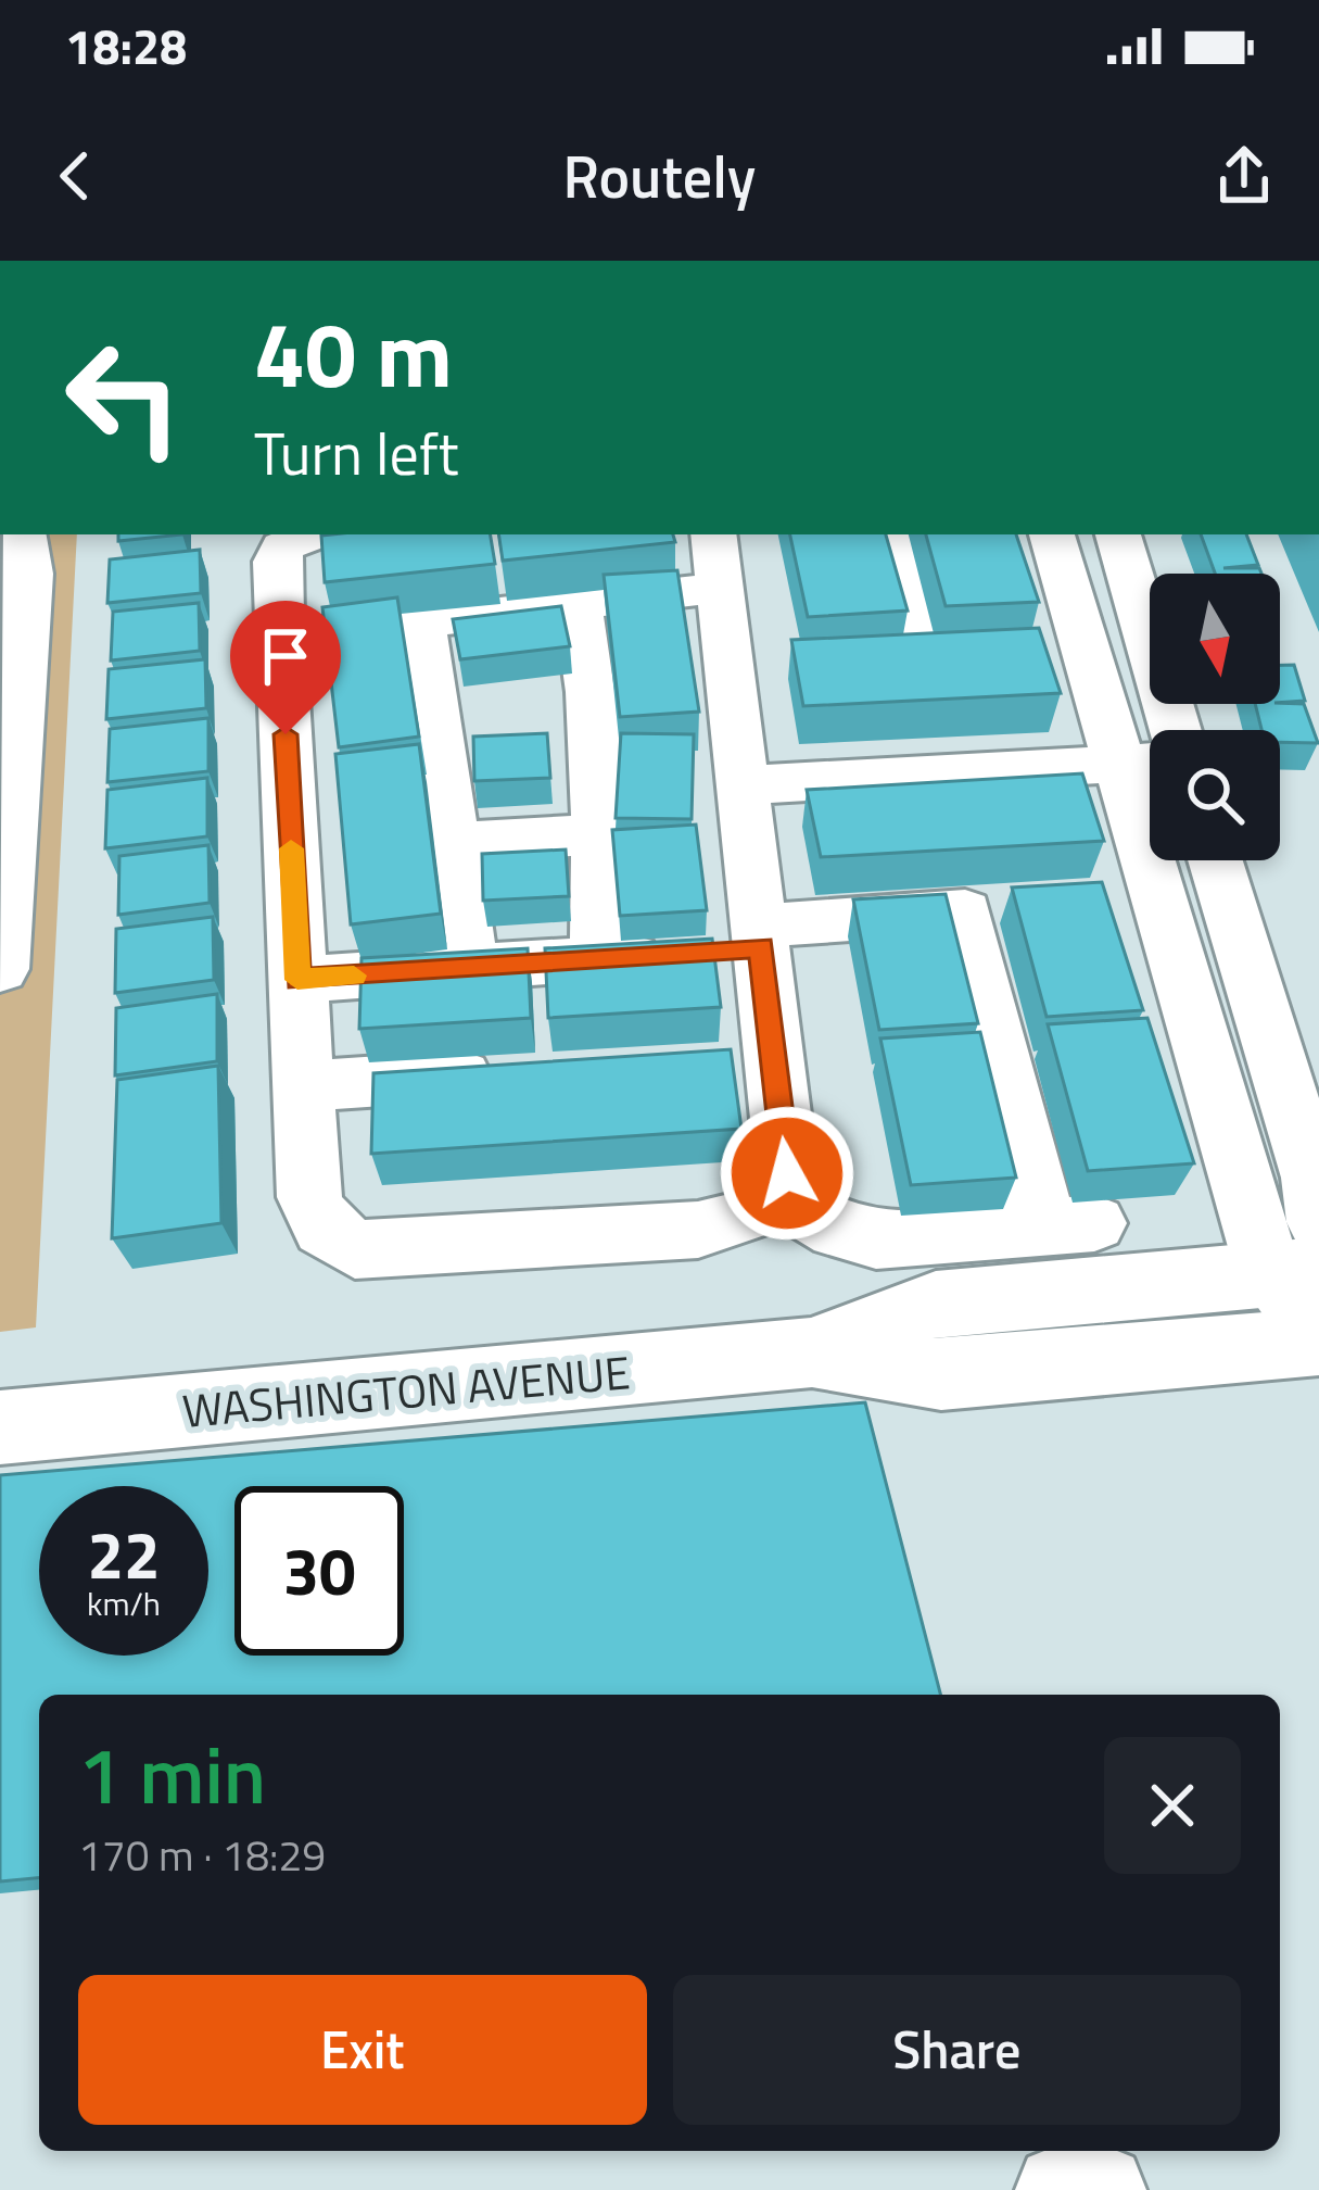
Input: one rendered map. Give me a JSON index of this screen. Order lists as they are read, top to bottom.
{
  "streets": {
    "main road": ["WASHINGTON AVENUE"]
  },
  "north": "bottom",
  "page": {
    "status": "18:28",
    "header": "Routely",
    "turn": ["40 m", "Turn left"],
    "speed": "22 km/h",
    "limit": "30",
    "heading": ["1 min", "170 m · 18:29"],
    "buttons": ["Exit", "Share"]
  }
}
